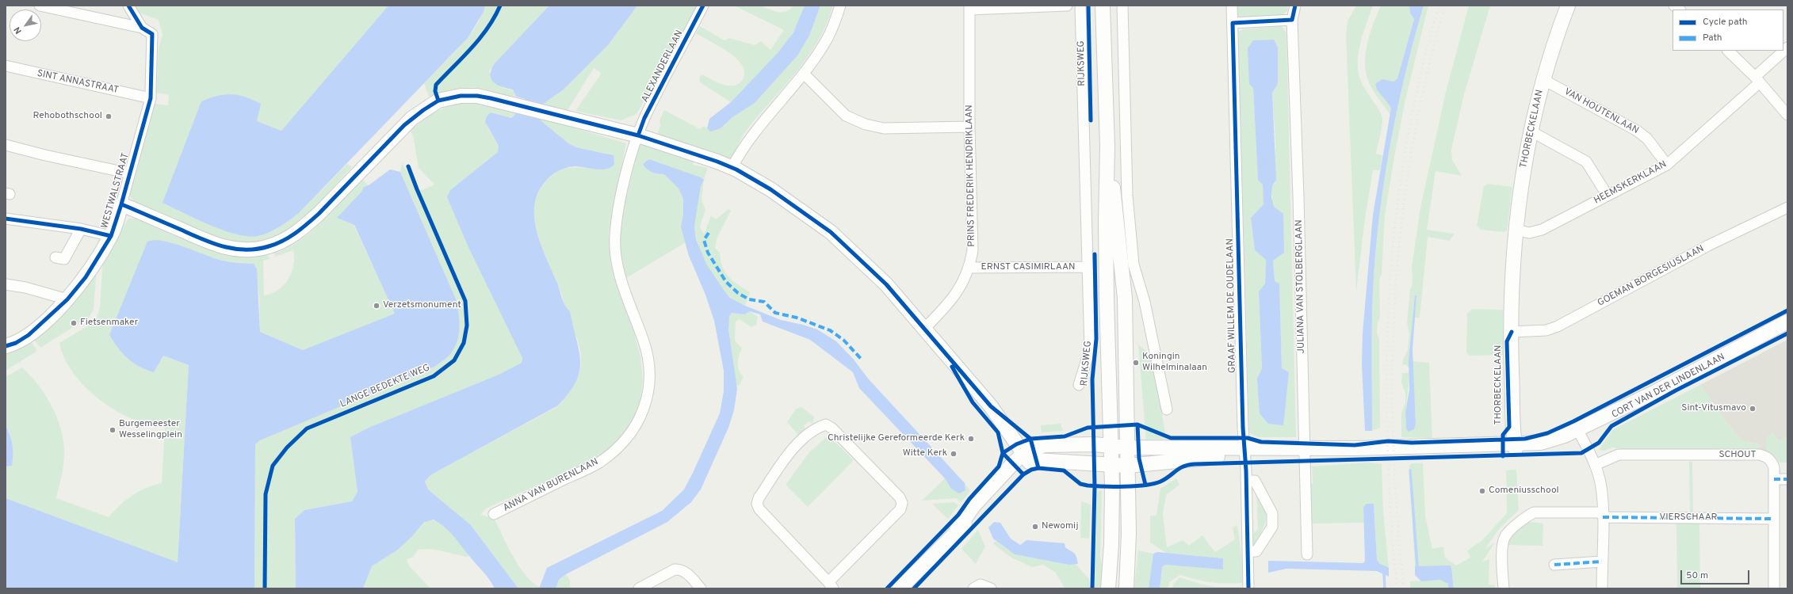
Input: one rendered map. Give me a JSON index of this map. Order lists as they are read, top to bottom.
{
  "streets": {
    "street": [
      "RIJKSWEG",
      "ALEXANDERLAAN",
      "SINT ANNASTRAAT",
      "VAN HOUTENLAAN",
      "THORBECKELAAN",
      "PRINS FREDERIK HENDRIKLAAN",
      "HEEMSKERKLAAN",
      "WESTWALSTRAAT",
      "ERNST CASIMIRLAAN",
      "GOEMAN BORGESIUSLAAN",
      "JULIANA VAN STOLBERGLAAN",
      "GRAAF WILLEM DE OUDELAAN",
      "CORT VAN DER LINDENLAAN",
      "SCHOUT",
      "ANNA VAN BURENLAAN",
      "VIERSCHAAR"
    ],
    "cycle path": ["LANGE BEDEKTE WEG"]
  },
  "crossings": [
    ["RIJKSWEG", "ERNST CASIMIRLAAN"],
    ["ALEXANDERLAAN", "ANNA VAN BURENLAAN"],
    ["SINT ANNASTRAAT", "WESTWALSTRAAT"],
    ["VAN HOUTENLAAN", "THORBECKELAAN"],
    ["VAN HOUTENLAAN", "HEEMSKERKLAAN"],
    ["THORBECKELAAN", "HEEMSKERKLAAN"],
    ["THORBECKELAAN", "GOEMAN BORGESIUSLAAN"],
    ["THORBECKELAAN", "CORT VAN DER LINDENLAAN"],
    ["PRINS FREDERIK HENDRIKLAAN", "ERNST CASIMIRLAAN"],
    ["JULIANA VAN STOLBERGLAAN", "CORT VAN DER LINDENLAAN"],
    ["SCHOUT", "VIERSCHAAR"]
  ],
  "places": [
    "Rehobothschool",
    "Verzetsmonument",
    "Fietsenmaker",
    "Koningin Wilhelminalaan",
    "Sint-Vitusmavo",
    "Burgemeester Wesselingplein",
    "Christelijke Gereformeerde Kerk",
    "Witte Kerk",
    "Comeniusschool",
    "Newomij"
  ],
  "legend": ["Cycle path", "Path"],
  "scale_bar": "50 m",
  "north": "bottom left"
}
